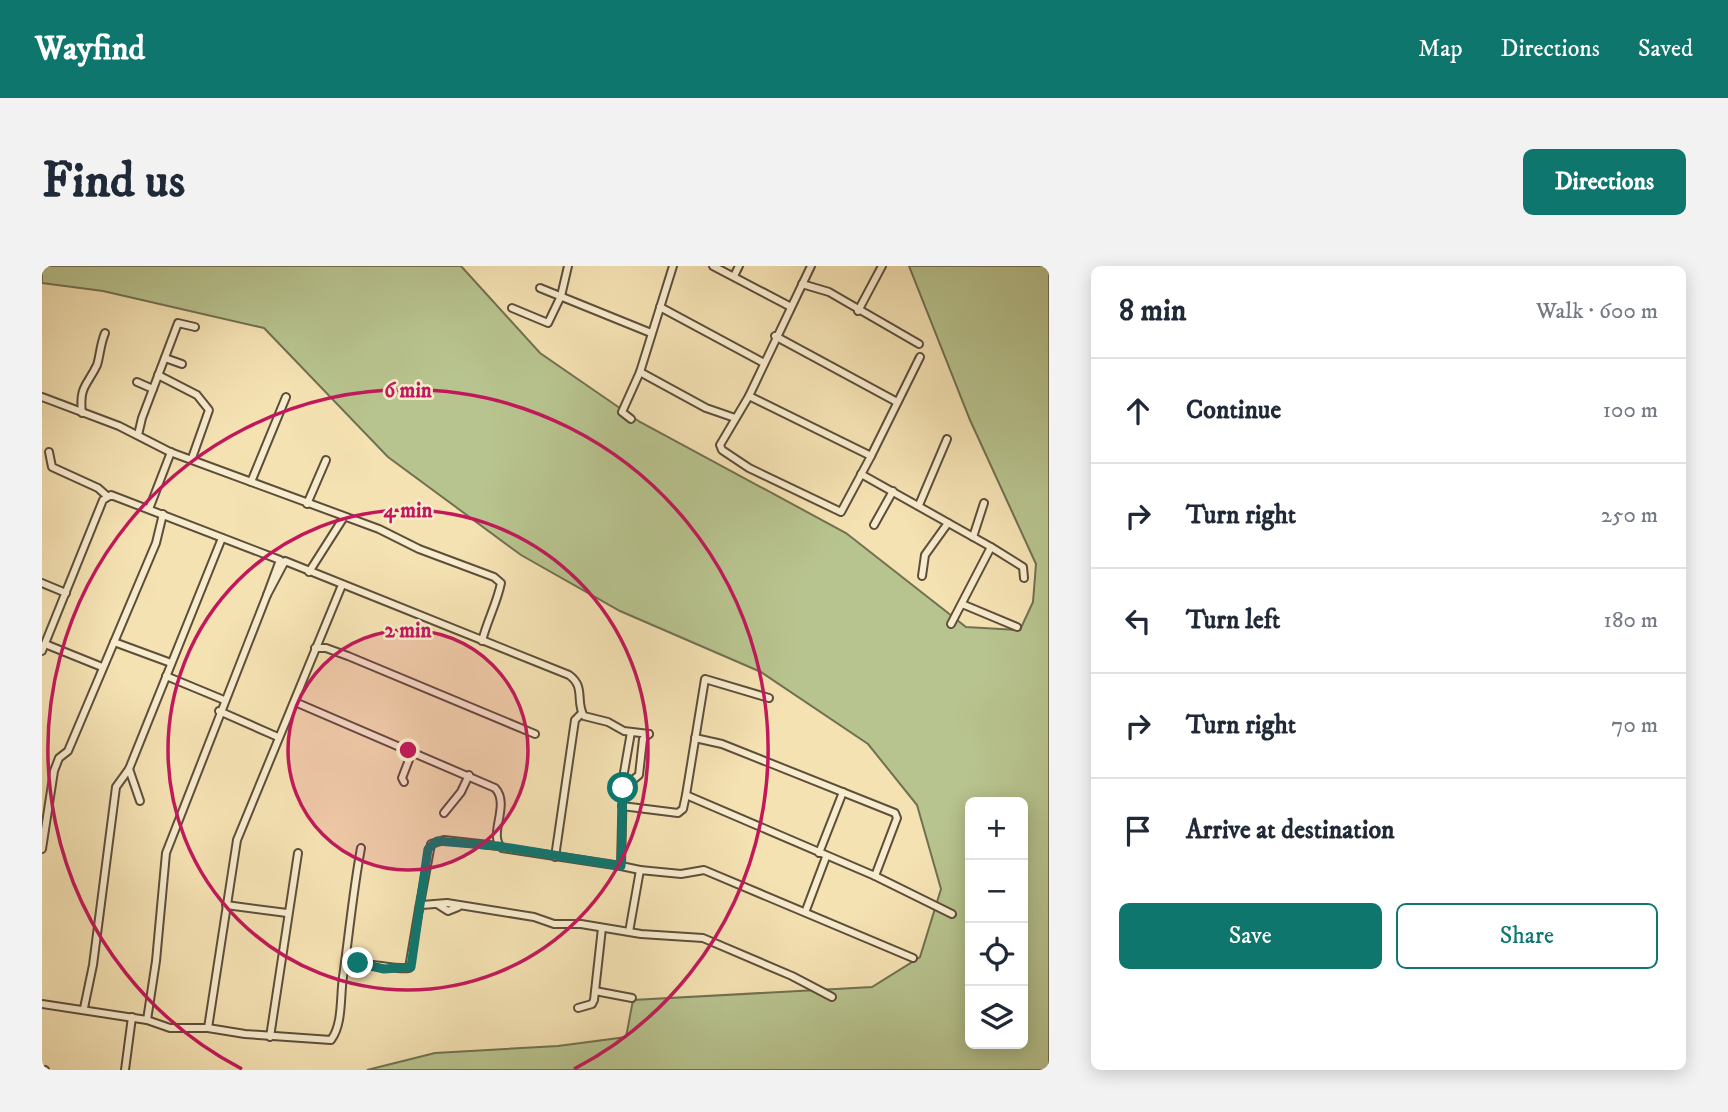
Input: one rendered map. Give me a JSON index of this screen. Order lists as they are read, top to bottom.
{
  "page": {
    "header": "Wayfind",
    "nav": ["Map", "Directions", "Saved"],
    "buttons": [
      "Directions",
      ["Save", "Share"]
    ],
    "title": "Find us",
    "heading": ["8 min", "Walk · 600 m"],
    "list": [
      ["Continue", "100 m"],
      ["Turn right", "250 m"],
      ["Turn left", "180 m"],
      ["Turn right", "70 m"],
      "Arrive at destination"
    ],
    "map_buttons": ["+", "−"]
  },
  "rings": ["6 min", "4 min", "2 min"]
}
